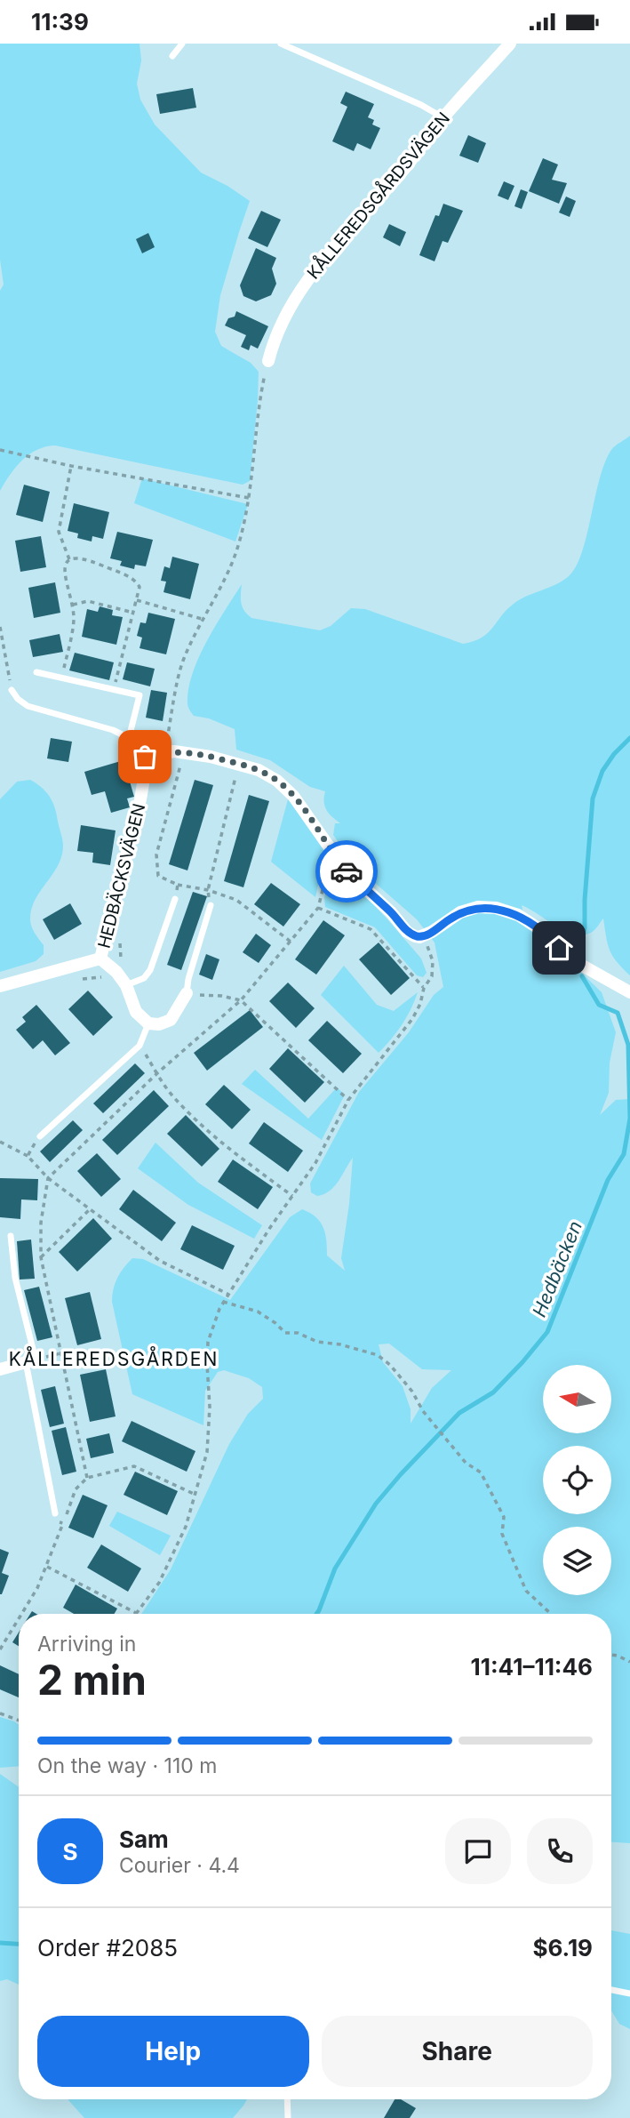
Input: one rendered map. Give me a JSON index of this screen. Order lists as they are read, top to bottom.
{
  "streets": {
    "street": ["KÅLLEREDSGÅRDSVÄGEN", "HEDBÄCKSVÄGEN"]
  },
  "districts": ["KÅLLEREDSGÅRDEN"],
  "water": ["Hedbäcken"],
  "north": "left",
  "page": {
    "status": "11:39",
    "heading": ["2 min", "Arriving in", "11:41–11:46"],
    "panel": [
      "Sam",
      "Courier · 4.4",
      "Order #2085",
      "$6.19"
    ],
    "bar": "On the way · 110 m",
    "round": "S",
    "buttons": ["Help", "Share"]
  }
}
